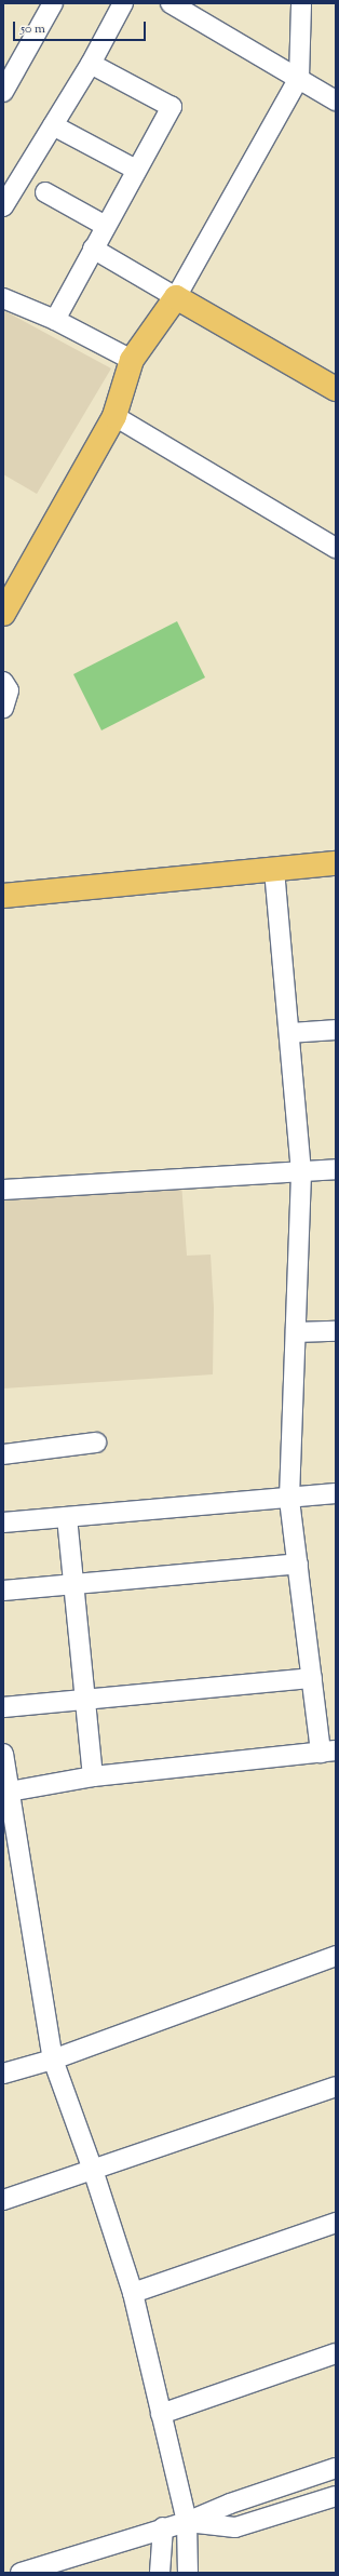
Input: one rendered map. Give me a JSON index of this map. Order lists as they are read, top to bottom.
{
  "scale_bar": "50 m"
}
